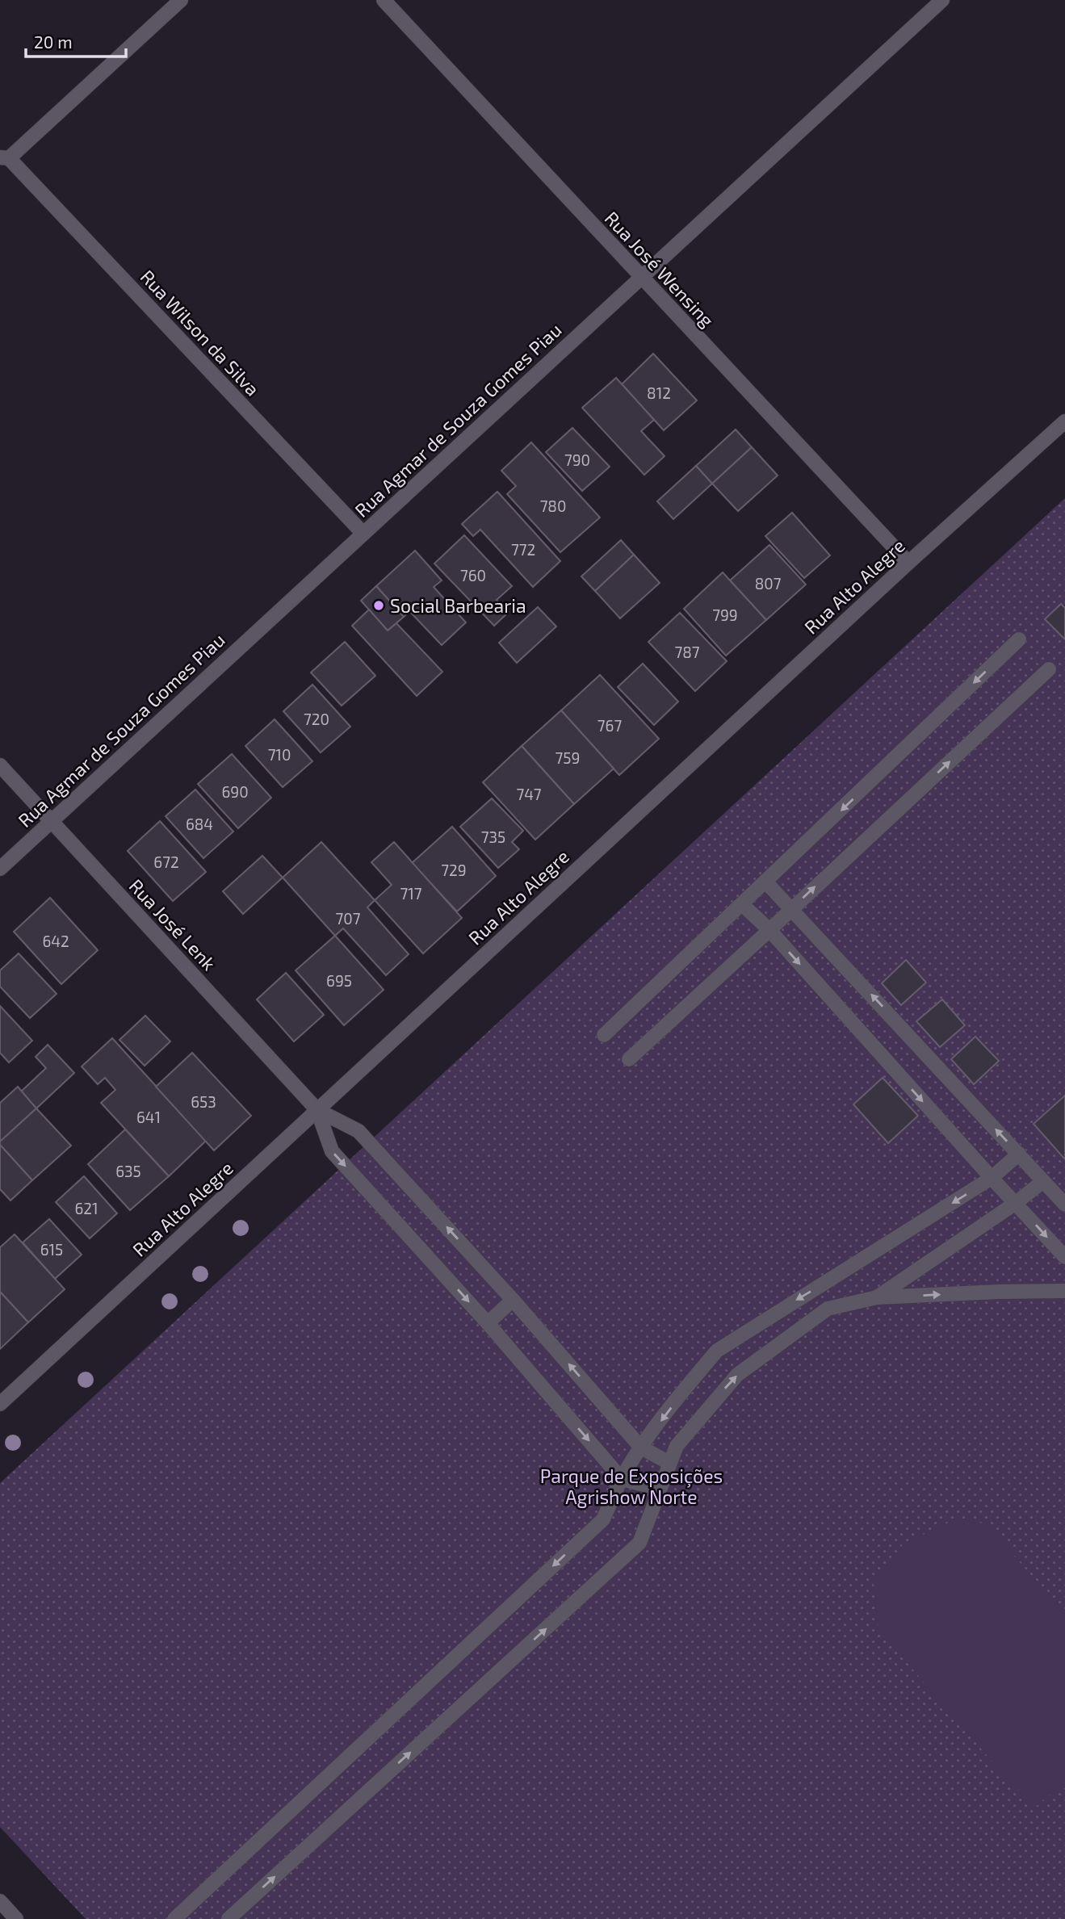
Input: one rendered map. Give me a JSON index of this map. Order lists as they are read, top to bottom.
{
  "streets": {
    "street": [
      "Rua José Wensing",
      "Rua Wilson da Silva",
      "Rua Agmar de Souza Gomes Piau",
      "Rua Alto Alegre",
      "Rua José Lenk"
    ]
  },
  "crossings": [
    ["Rua José Wensing", "Rua Agmar de Souza Gomes Piau"],
    ["Rua José Wensing", "Rua Alto Alegre"],
    ["Rua Wilson da Silva", "Rua Agmar de Souza Gomes Piau"],
    ["Rua Agmar de Souza Gomes Piau", "Rua José Lenk"],
    ["Rua Alto Alegre", "Rua José Lenk"]
  ],
  "parks": ["Parque de Exposições Agrishow Norte"],
  "places": ["Social Barbearia"],
  "house_numbers": [
    "812",
    "790",
    "780",
    "772",
    "760",
    "807",
    "799",
    "787",
    "720",
    "767",
    "710",
    "759",
    "690",
    "747",
    "684",
    "735",
    "672",
    "729",
    "717",
    "707",
    "642",
    "695",
    "653",
    "641",
    "635",
    "621",
    "615"
  ],
  "scale_bar": "20 m"
}
